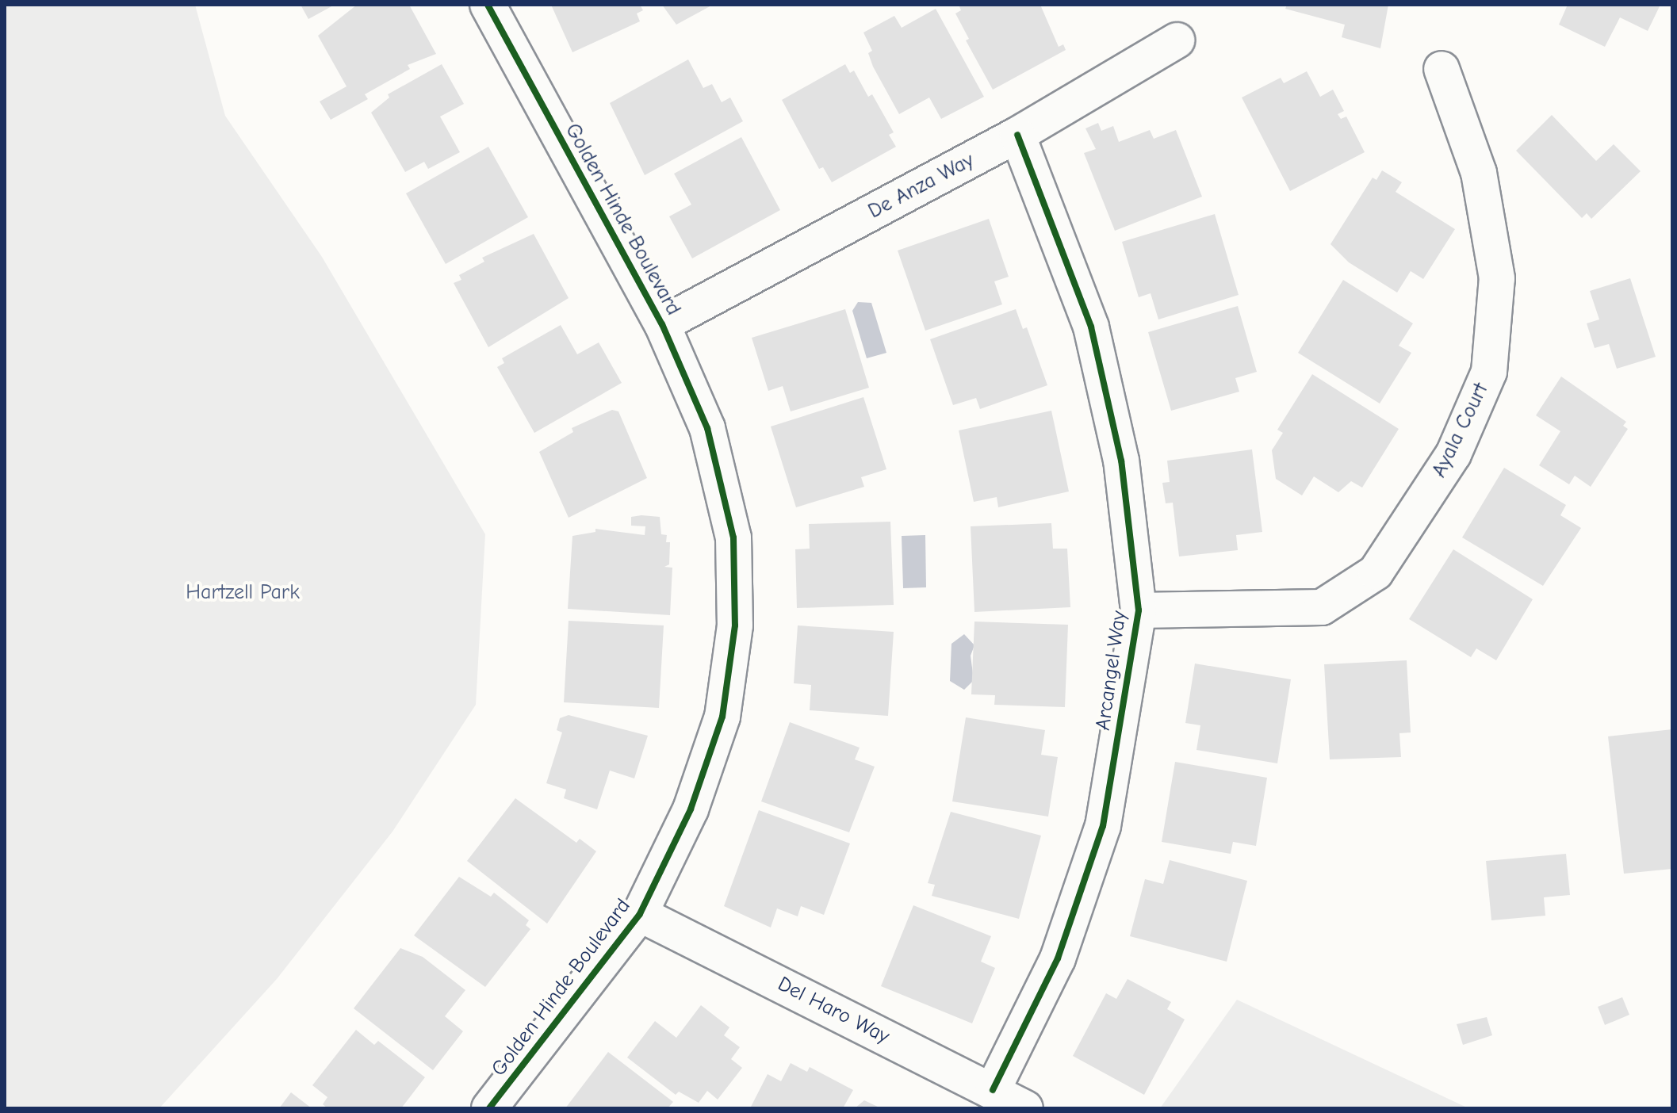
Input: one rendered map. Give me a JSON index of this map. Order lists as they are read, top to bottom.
{
  "streets": {
    "street": [
      "De Anza Way",
      "Golden Hinde Boulevard",
      "Ayala Court",
      "Arcangel Way",
      "Del Haro Way"
    ]
  },
  "crossings": [
    ["De Anza Way", "Golden Hinde Boulevard"],
    ["De Anza Way", "Arcangel Way"],
    ["Golden Hinde Boulevard", "Del Haro Way"],
    ["Ayala Court", "Arcangel Way"],
    ["Arcangel Way", "Del Haro Way"]
  ],
  "parks": ["Hartzell Park"]
}
